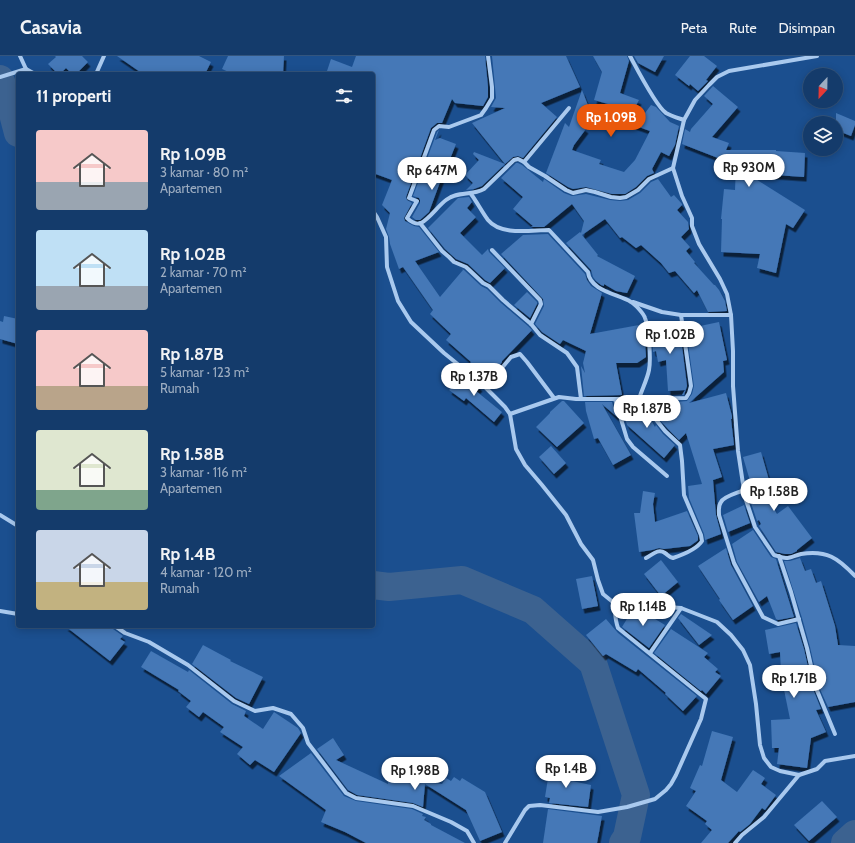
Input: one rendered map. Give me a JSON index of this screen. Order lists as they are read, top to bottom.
{
  "north": "bottom",
  "page": {
    "header": "Casavia",
    "nav": ["Peta", "Rute", "Disimpan"],
    "heading": "11 properti",
    "price": [
      "Rp 1.09B",
      "Rp 930M",
      "Rp 647M",
      "Rp 1.02B",
      "Rp 1.37B",
      "Rp 1.87B",
      "Rp 1.58B",
      "Rp 1.14B",
      "Rp 1.71B",
      "Rp 1.4B",
      "Rp 1.98B"
    ],
    "list": [
      {
        "name": "Rp 1.09B",
        "note": "3 kamar · 80 m² · Apartemen"
      },
      {
        "name": "Rp 1.02B",
        "note": "2 kamar · 70 m² · Apartemen"
      },
      {
        "name": "Rp 1.87B",
        "note": "5 kamar · 123 m² · Rumah"
      },
      {
        "name": "Rp 1.58B",
        "note": "3 kamar · 116 m² · Apartemen"
      },
      {
        "name": "Rp 1.4B",
        "note": "4 kamar · 120 m² · Rumah"
      }
    ]
  }
}
